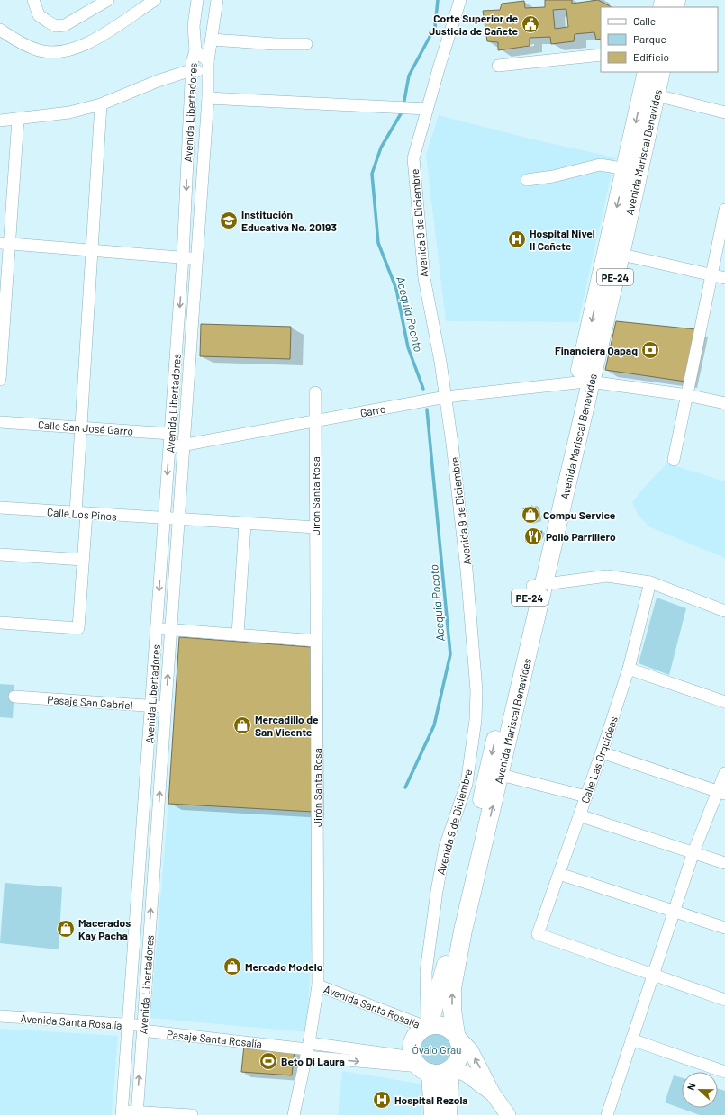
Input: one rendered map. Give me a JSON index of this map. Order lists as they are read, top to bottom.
{
  "streets": {
    "highway": ["Avenida Mariscal Benavides", "PE-24"],
    "street": [
      "Avenida Libertadores",
      "Avenida 9 de Diciembre",
      "Garro",
      "Calle San José Garro",
      "Jirón Santa Rosa",
      "Calle Los Pinos",
      "Pasaje San Gabriel",
      "Calle Las Orquideas",
      "Avenida Santa Rosalía",
      "Pasaje Santa Rosalía"
    ]
  },
  "crossings": [
    ["Avenida Libertadores", "Garro"],
    ["Avenida Libertadores", "Calle San José Garro"],
    ["Avenida Libertadores", "Calle Los Pinos"],
    ["Avenida Libertadores", "Pasaje San Gabriel"],
    ["Avenida Libertadores", "Avenida Santa Rosalía"],
    ["Avenida Libertadores", "Pasaje Santa Rosalía"],
    ["Avenida Mariscal Benavides", "Avenida 9 de Diciembre"],
    ["Avenida Mariscal Benavides", "Garro"],
    ["Avenida Mariscal Benavides", "Avenida Santa Rosalía"],
    ["Avenida 9 de Diciembre", "Garro"],
    ["Avenida 9 de Diciembre", "Avenida Santa Rosalía"],
    ["Garro", "Jirón Santa Rosa"],
    ["Jirón Santa Rosa", "Calle Los Pinos"],
    ["Jirón Santa Rosa", "Avenida Santa Rosalía"],
    ["Jirón Santa Rosa", "Pasaje Santa Rosalía"],
    ["Avenida Santa Rosalía", "Pasaje Santa Rosalía"]
  ],
  "water": ["Acequia Pocoto"],
  "parks": ["Óvalo Grau"],
  "places": {
    "public building": ["Corte Superior de Justicia de Cañete"],
    "school or university": ["Institución Educativa No. 20193"],
    "hospital": ["Hospital Nivel II Cañete", "Hospital Rezola"],
    "bank": ["Financiera Qapaq"],
    "shop": [
      "Compu Service",
      "Mercadillo de San Vicente",
      "Macerados Kay Pacha",
      "Mercado Modelo"
    ],
    "restaurant": ["Pollo Parrillero"],
    "sports": ["Beto Di Laura"]
  },
  "legend": ["Calle", "Parque", "Edificio"],
  "north": "left"
}
